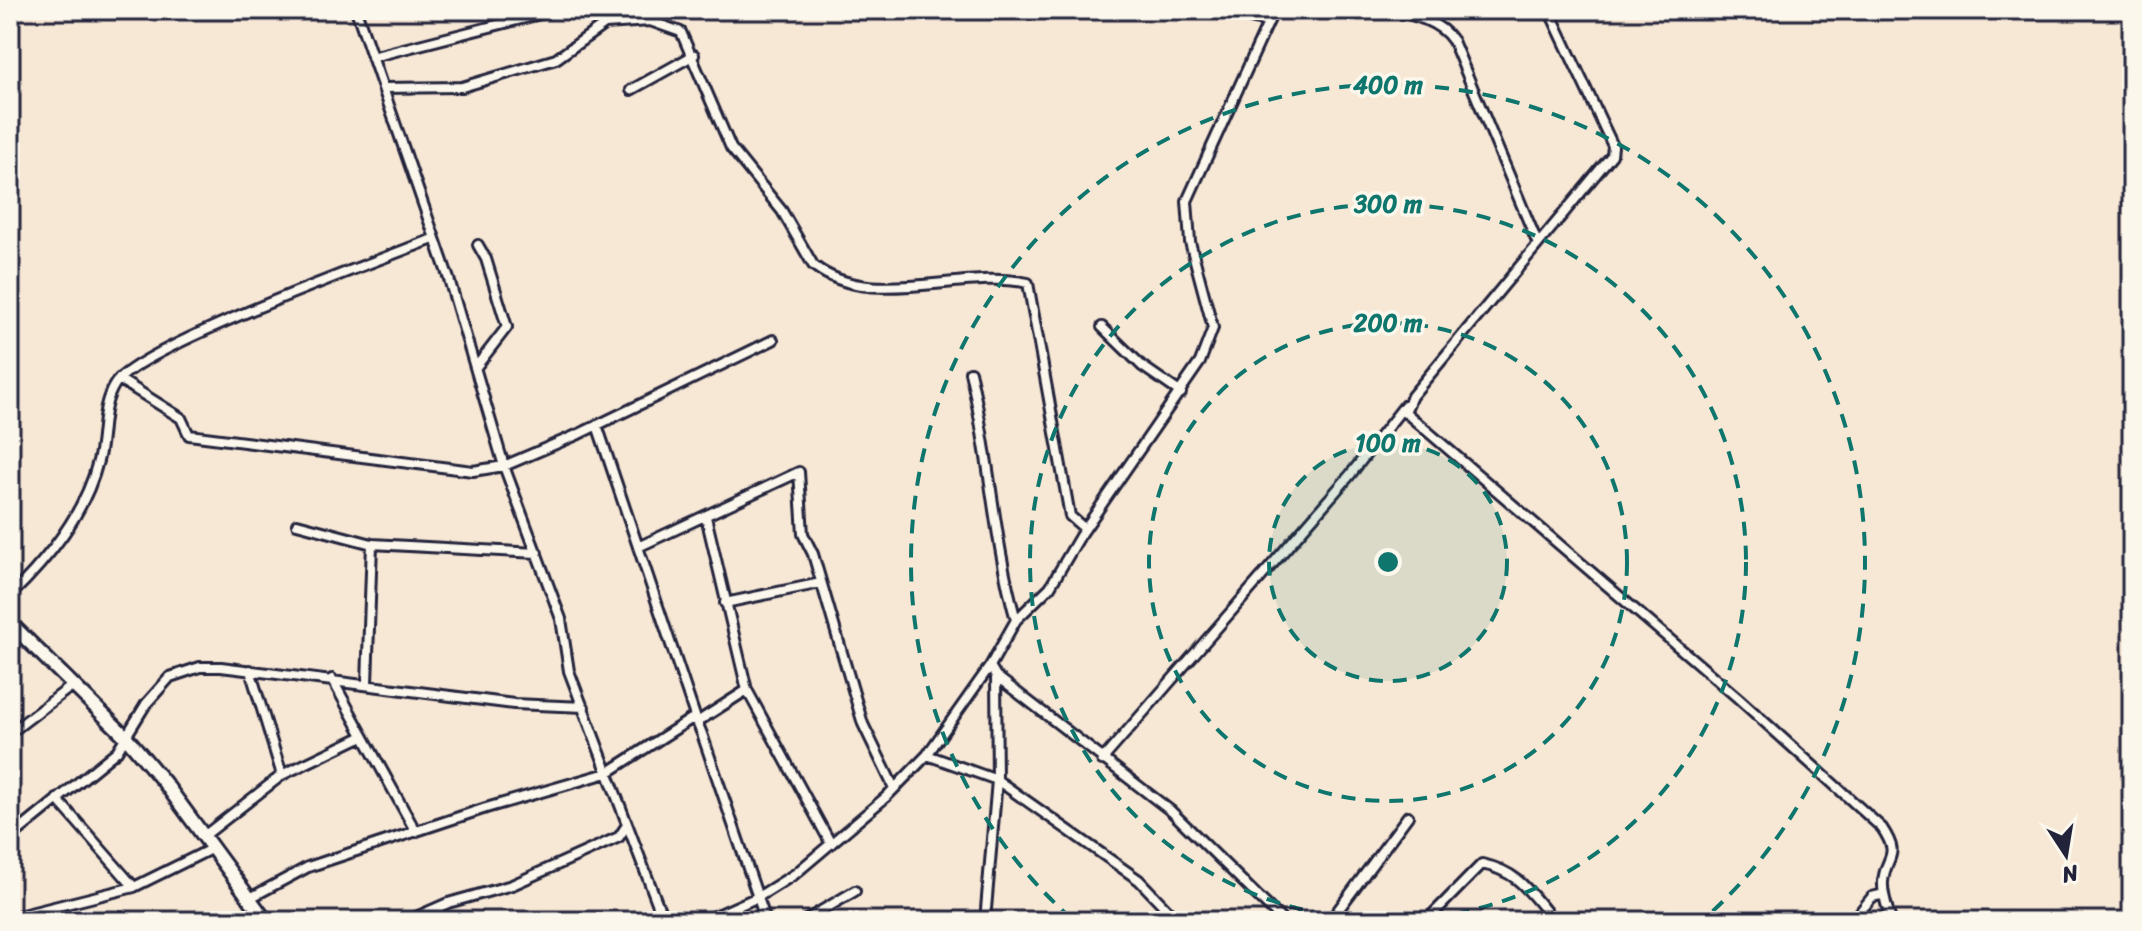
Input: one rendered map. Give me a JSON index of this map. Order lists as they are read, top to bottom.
{
  "north": "bottom",
  "rings": [
    "400 m",
    "300 m",
    "200 m",
    "100 m"
  ]
}
